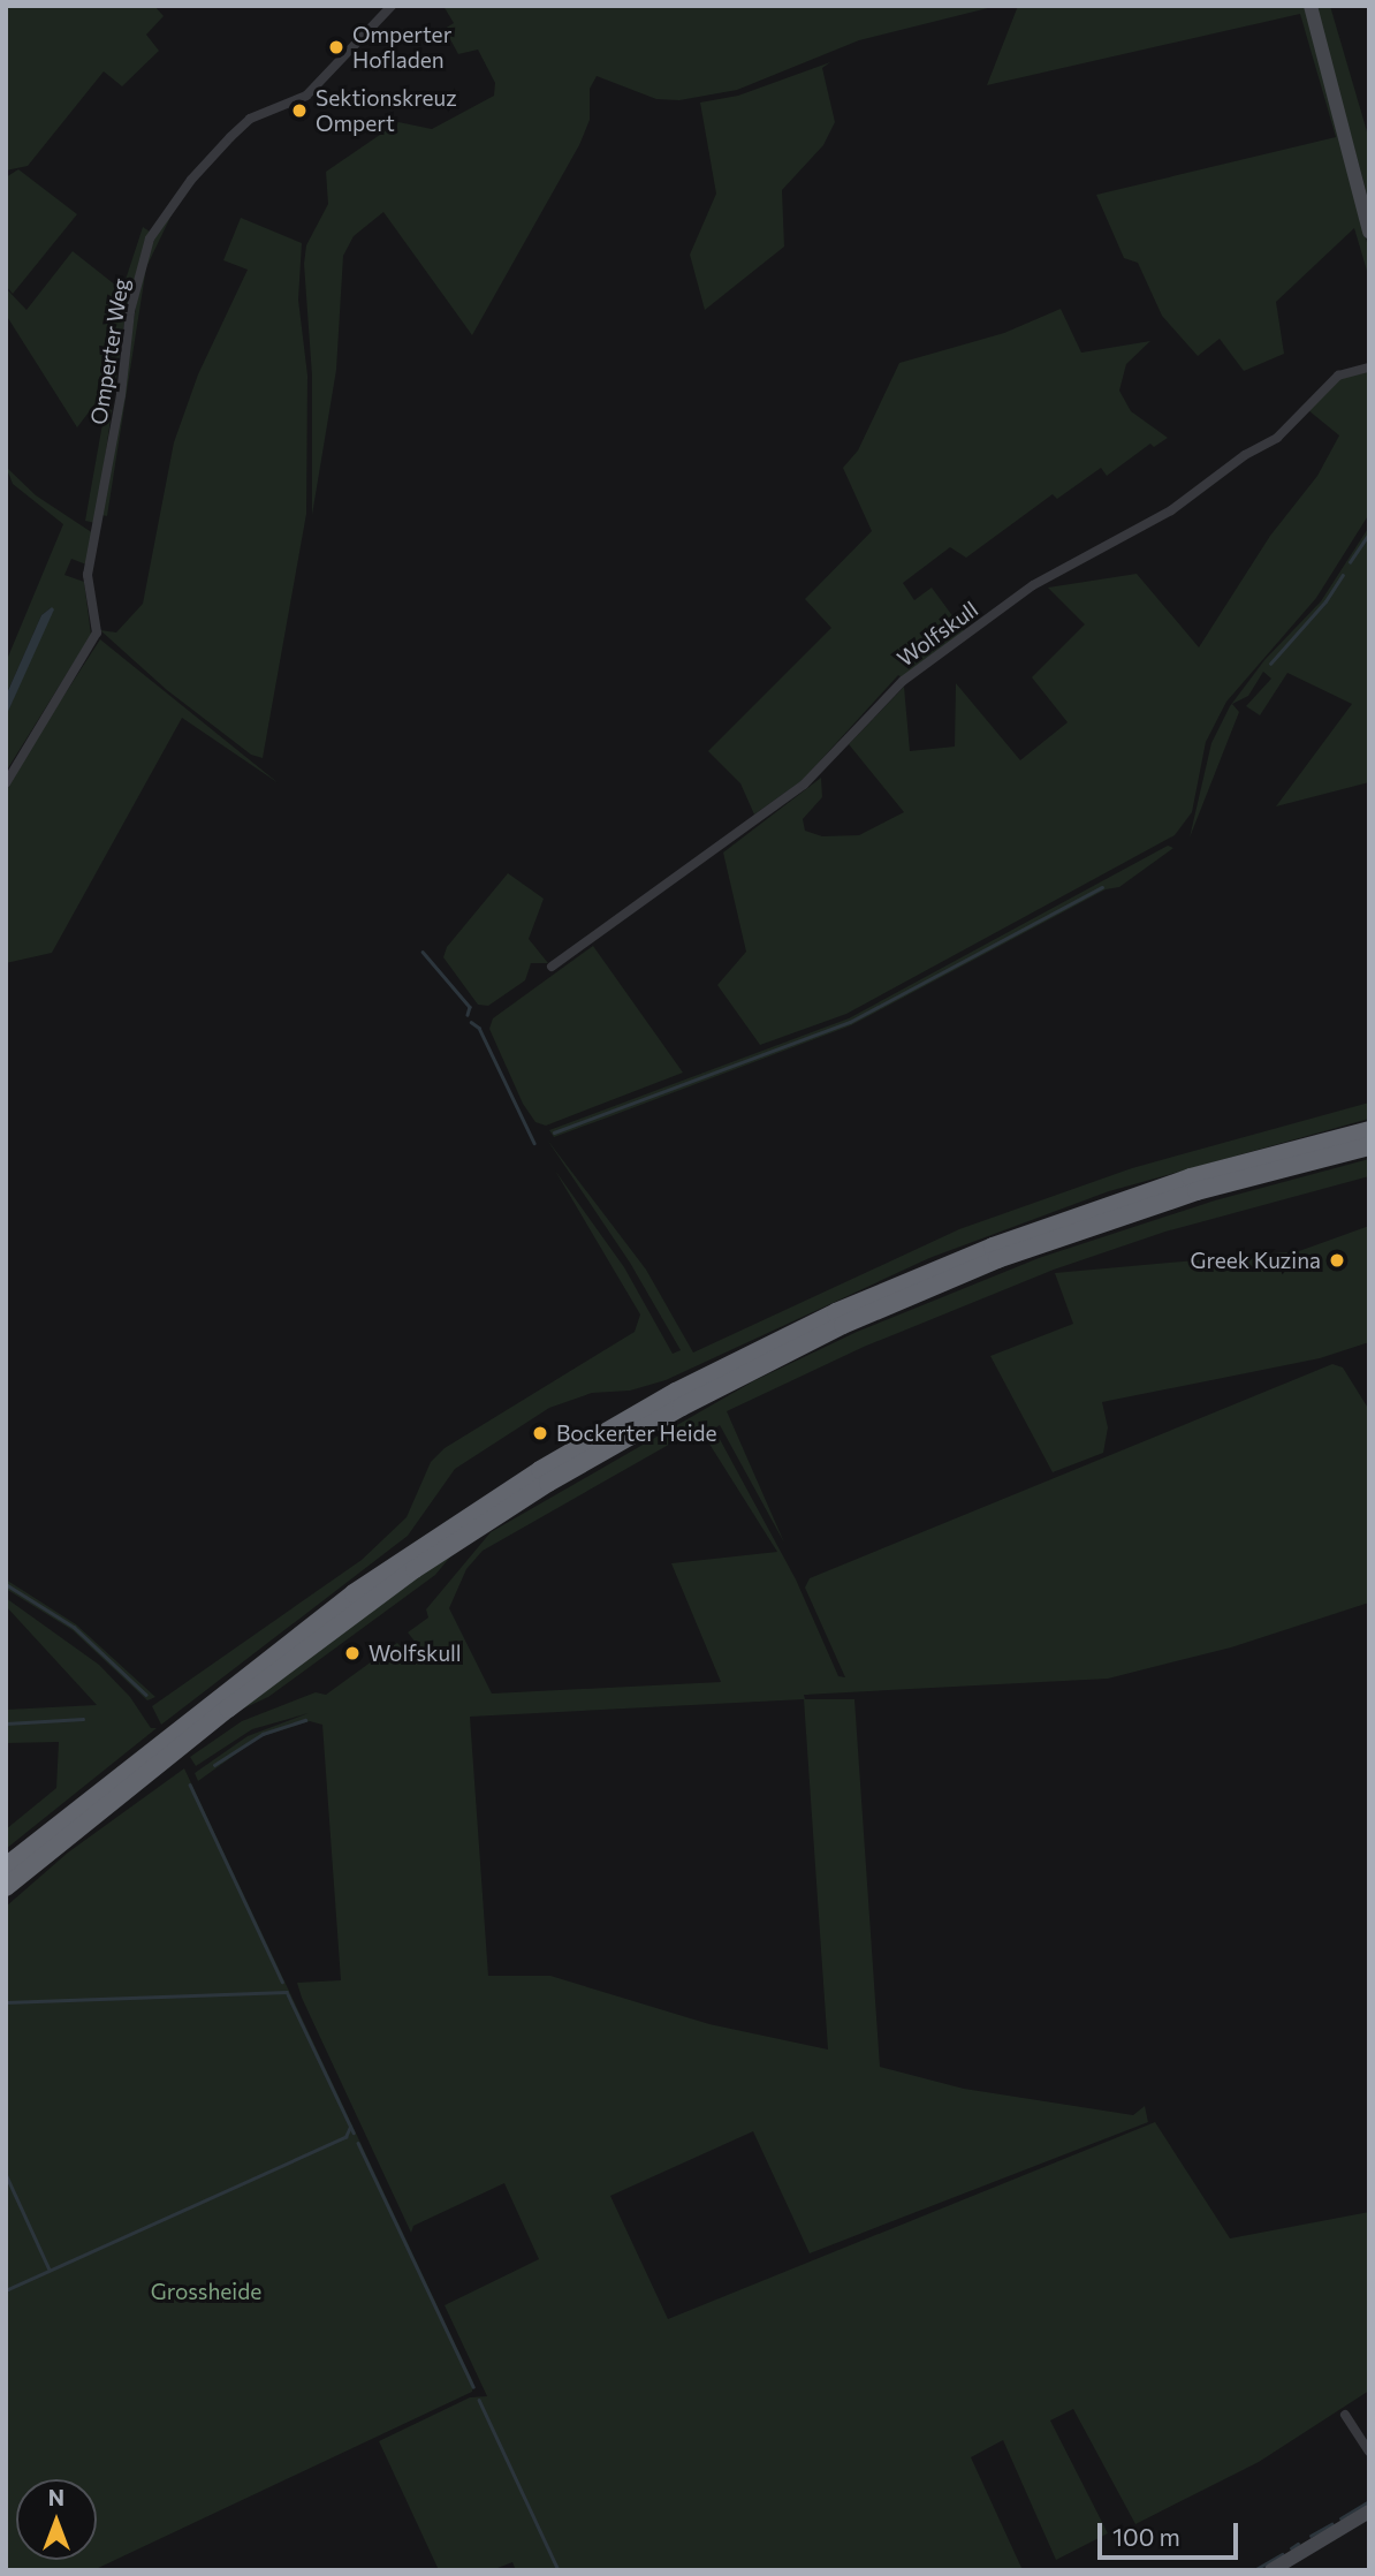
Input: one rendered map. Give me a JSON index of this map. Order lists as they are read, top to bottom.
{
  "streets": {
    "street": ["Omperter Weg", "Wolfskull"]
  },
  "parks": ["Grossheide"],
  "places": [
    "Omperter Hofladen",
    "Sektionskreuz Ompert",
    "Greek Kuzina",
    "Bockerter Heide",
    "Wolfskull"
  ],
  "scale_bar": "100 m",
  "north": "top"
}
